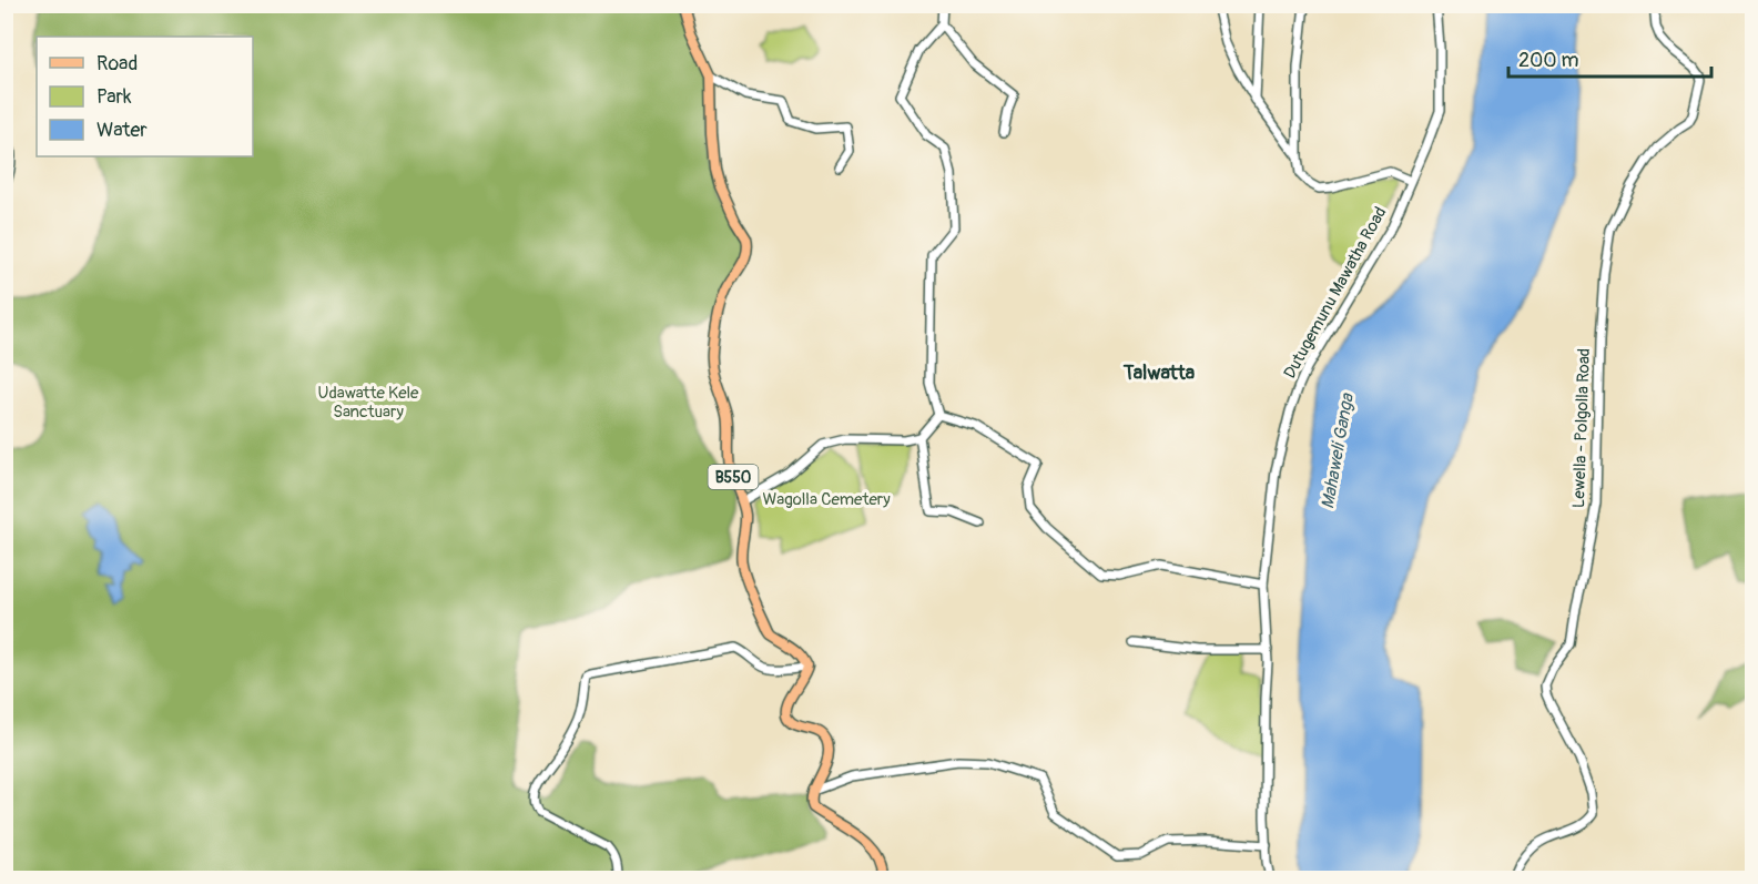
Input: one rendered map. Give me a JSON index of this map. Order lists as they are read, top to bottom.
{
  "streets": {
    "main road": ["B550"],
    "street": ["Dutugemunu Mawatha Road", "Lewella - Polgolla Road"]
  },
  "districts": ["Talwatta"],
  "water": ["Mahaweli Ganga"],
  "parks": ["Udawatte Kele Sanctuary", "Wagolla Cemetery"],
  "legend": ["Road", "Park", "Water"],
  "scale_bar": "200 m"
}
